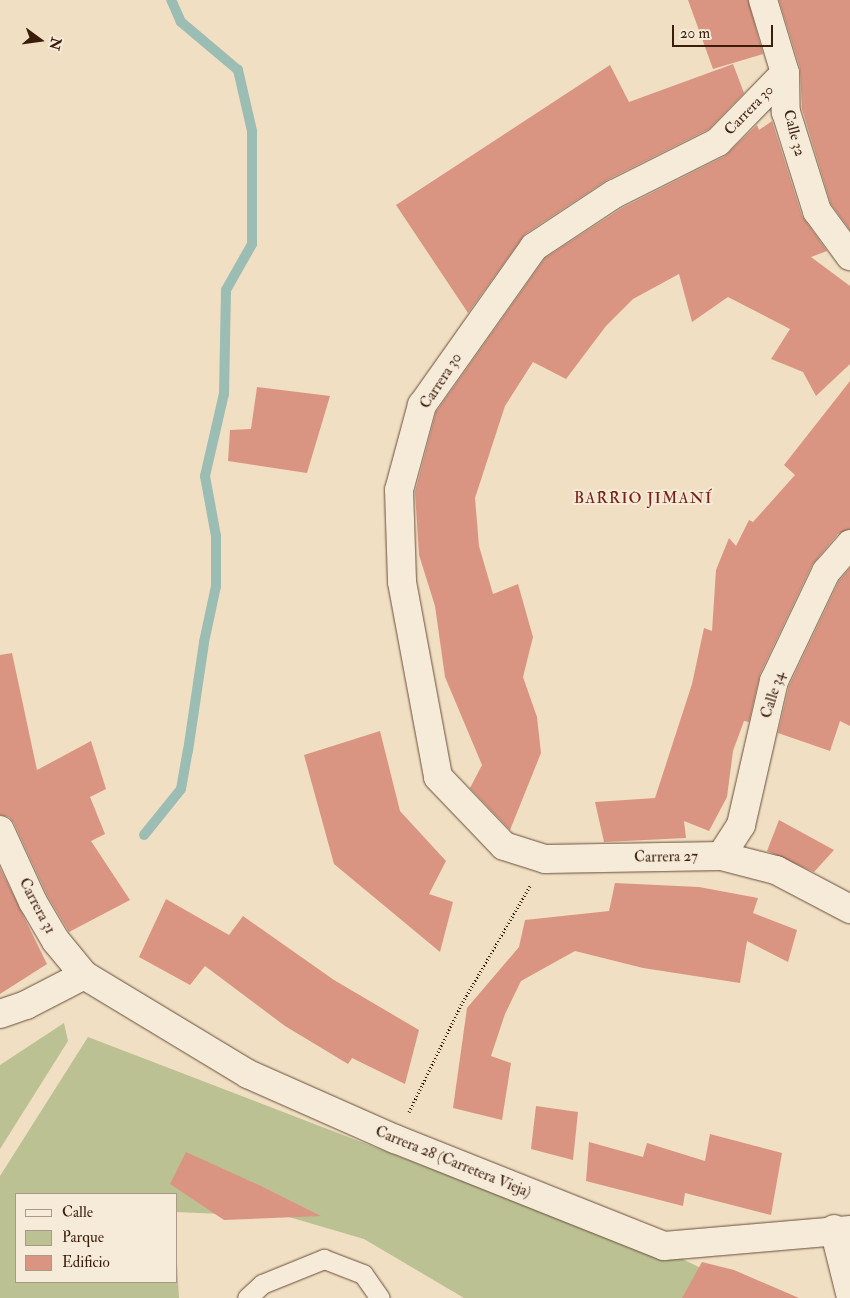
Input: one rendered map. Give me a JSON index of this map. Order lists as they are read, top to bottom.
{
  "streets": {
    "street": [
      "Carrera 30",
      "Calle 32",
      "Calle 34",
      "Carrera 27",
      "Carrera 31",
      "Carrera 28 (Carretera Vieja)"
    ]
  },
  "crossings": [
    ["Carrera 30", "Calle 32"],
    ["Carrera 30", "Carrera 27"],
    ["Calle 34", "Carrera 27"],
    ["Carrera 31", "Carrera 28 (Carretera Vieja)"]
  ],
  "districts": ["BARRIO JIMANÍ"],
  "legend": ["Calle", "Parque", "Edificio"],
  "scale_bar": "20 m",
  "north": "right"
}
